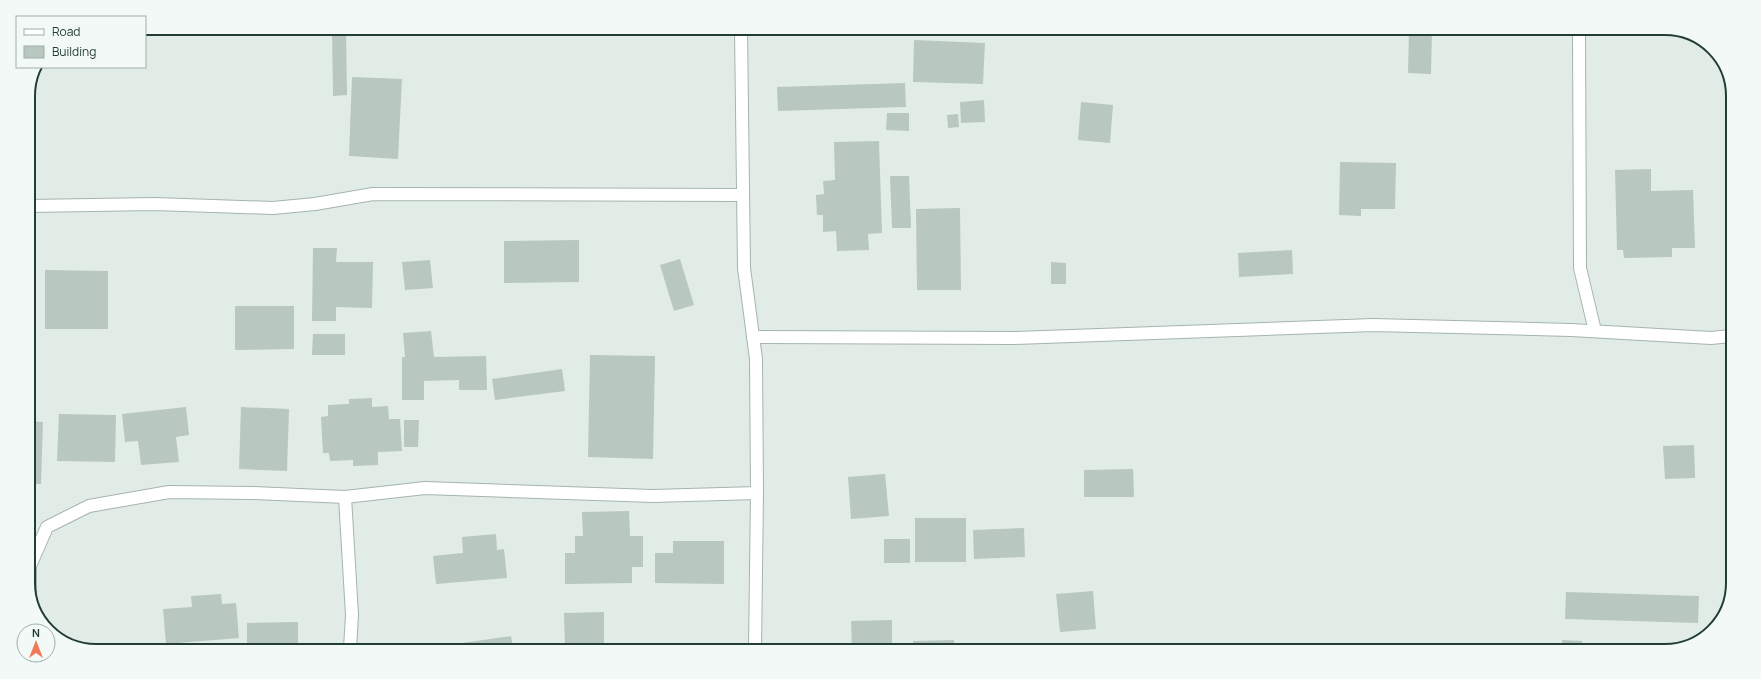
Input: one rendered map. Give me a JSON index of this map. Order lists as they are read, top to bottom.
{
  "legend": ["Road", "Building"],
  "north": "top"
}
